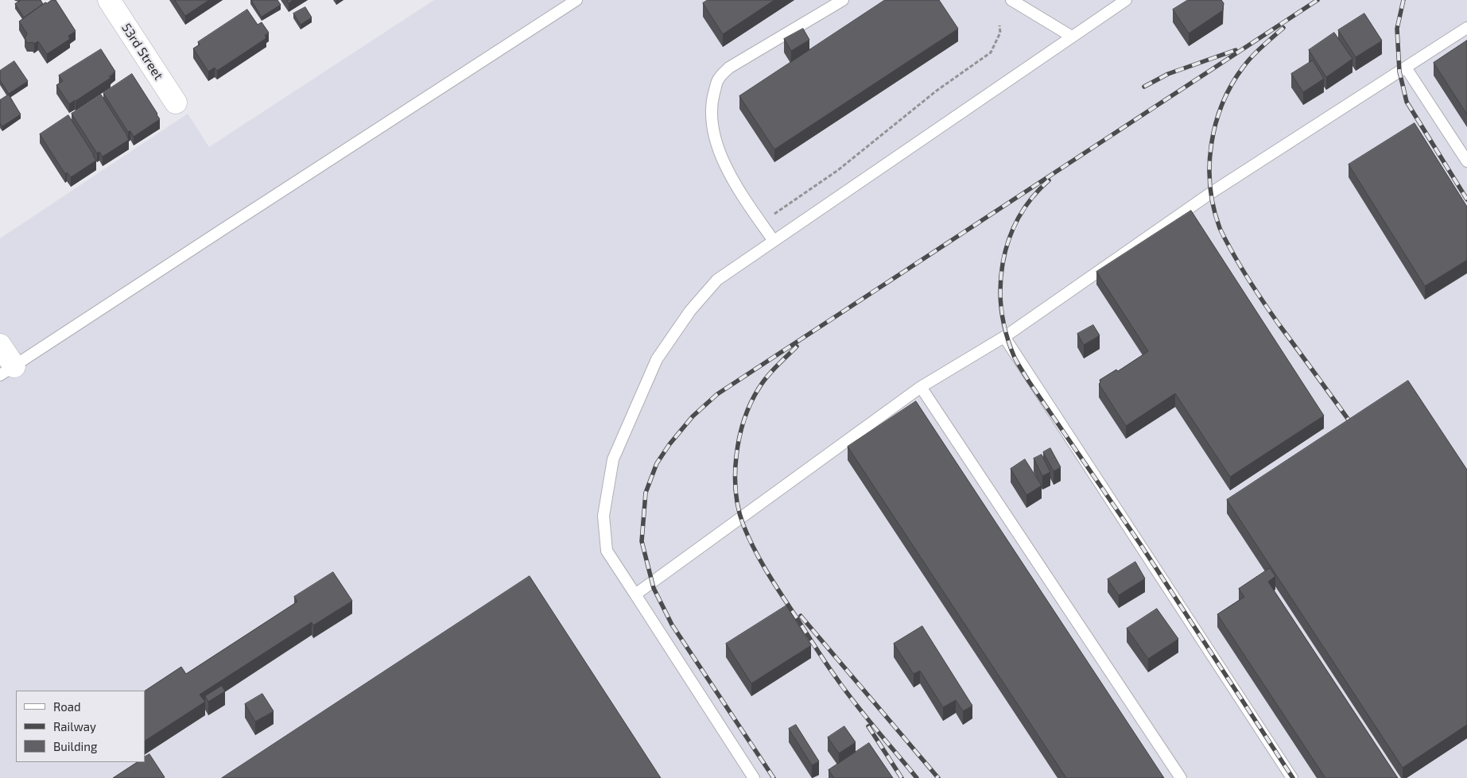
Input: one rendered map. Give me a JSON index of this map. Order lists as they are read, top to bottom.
{
  "streets": {
    "street": ["53rd Street"]
  },
  "legend": ["Road", "Railway", "Building"]
}
